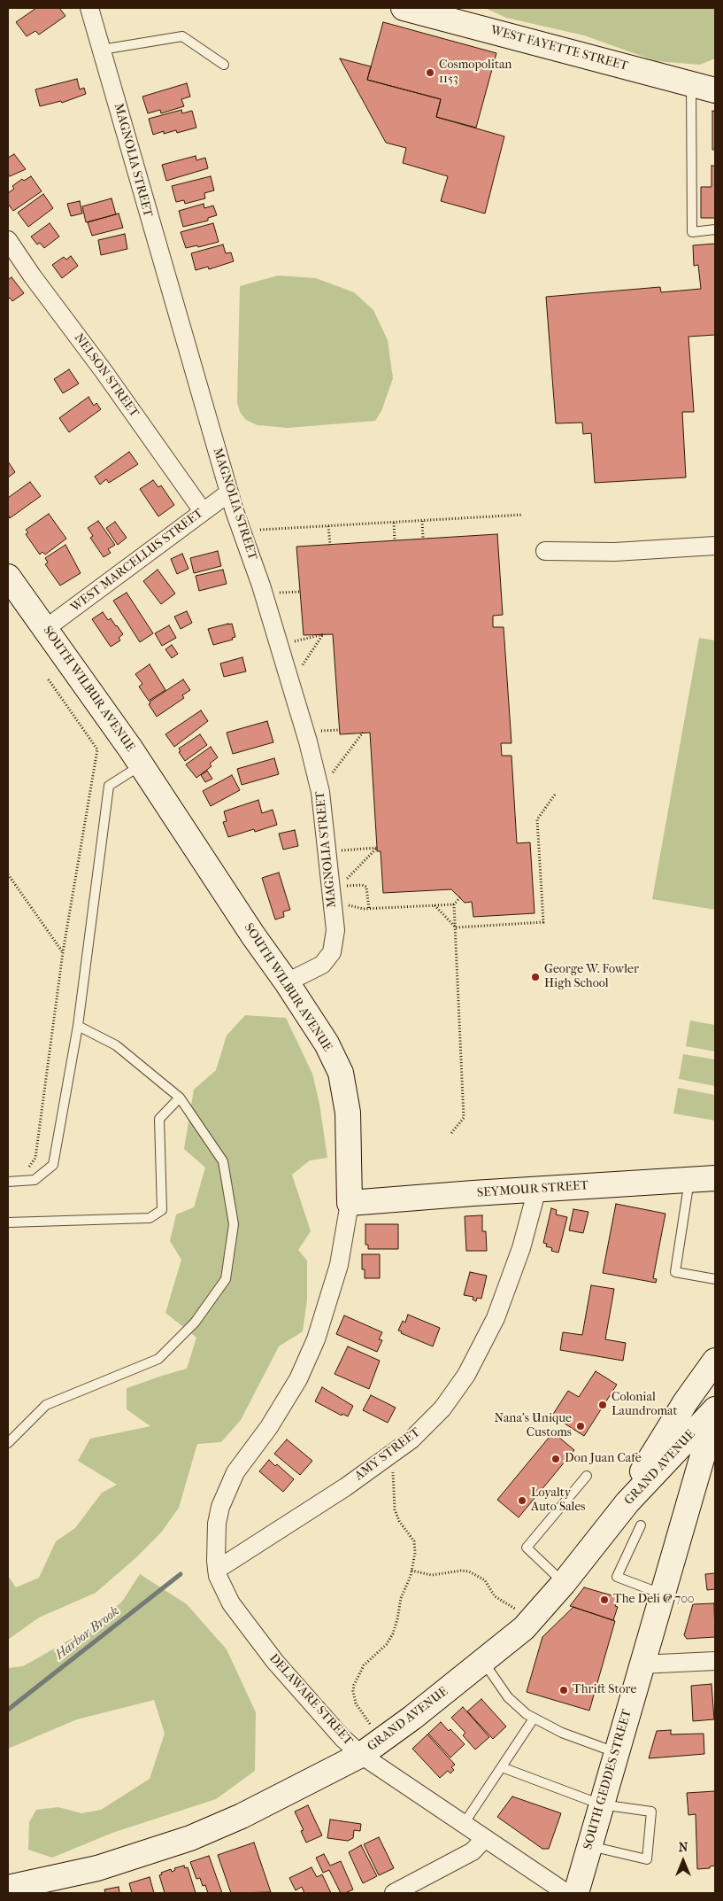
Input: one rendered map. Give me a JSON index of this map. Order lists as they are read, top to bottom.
{
  "streets": {
    "street": [
      "WEST FAYETTE STREET",
      "MAGNOLIA STREET",
      "NELSON STREET",
      "WEST MARCELLUS STREET",
      "SOUTH WILBUR AVENUE",
      "SEYMOUR STREET",
      "AMY STREET",
      "GRAND AVENUE",
      "DELAWARE STREET",
      "SOUTH GEDDES STREET"
    ]
  },
  "crossings": [
    ["MAGNOLIA STREET", "WEST MARCELLUS STREET"],
    ["MAGNOLIA STREET", "SOUTH WILBUR AVENUE"],
    ["NELSON STREET", "WEST MARCELLUS STREET"],
    ["WEST MARCELLUS STREET", "SOUTH WILBUR AVENUE"],
    ["SOUTH WILBUR AVENUE", "SEYMOUR STREET"],
    ["SOUTH WILBUR AVENUE", "AMY STREET"],
    ["SOUTH WILBUR AVENUE", "DELAWARE STREET"],
    ["SEYMOUR STREET", "AMY STREET"],
    ["AMY STREET", "DELAWARE STREET"],
    ["GRAND AVENUE", "DELAWARE STREET"],
    ["GRAND AVENUE", "SOUTH GEDDES STREET"]
  ],
  "water": ["Harbor Brook"],
  "places": [
    "Cosmopolitan 1153",
    "George W. Fowler High School",
    "Colonial Laundromat",
    "Nana's Unique Customs",
    "Don Juan Cafe",
    "Loyalty Auto Sales",
    "The Deli @ 700",
    "Thrift Store"
  ],
  "north": "top"
}
